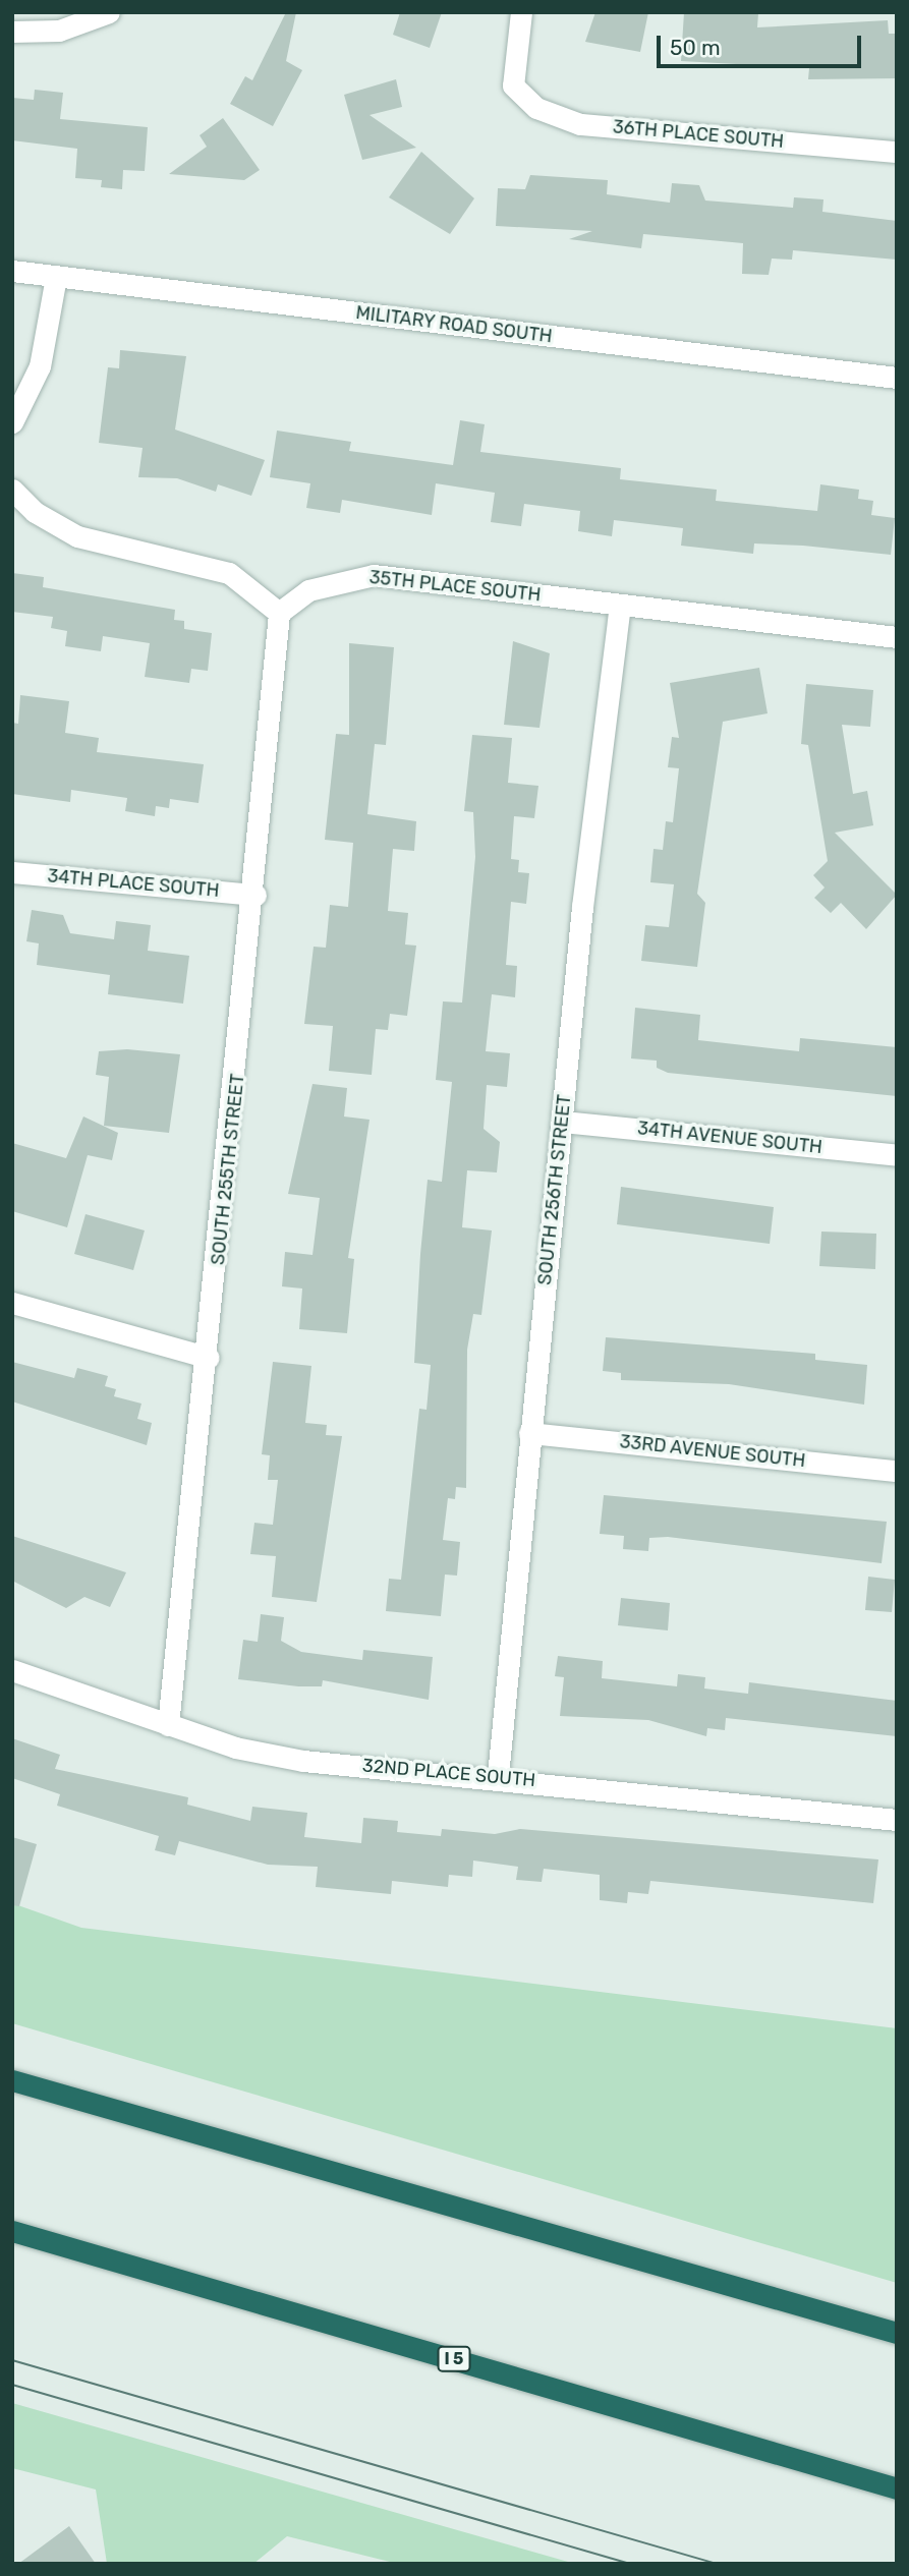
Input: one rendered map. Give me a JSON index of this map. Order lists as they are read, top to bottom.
{
  "streets": {
    "highway": ["I 5"],
    "street": [
      "36TH PLACE SOUTH",
      "MILITARY ROAD SOUTH",
      "35TH PLACE SOUTH",
      "34TH PLACE SOUTH",
      "34TH AVENUE SOUTH",
      "SOUTH 255TH STREET",
      "SOUTH 256TH STREET",
      "33RD AVENUE SOUTH",
      "32ND PLACE SOUTH"
    ]
  },
  "crossings": [
    ["35TH PLACE SOUTH", "SOUTH 255TH STREET"],
    ["35TH PLACE SOUTH", "SOUTH 256TH STREET"],
    ["34TH PLACE SOUTH", "SOUTH 255TH STREET"],
    ["34TH AVENUE SOUTH", "SOUTH 256TH STREET"],
    ["SOUTH 255TH STREET", "32ND PLACE SOUTH"],
    ["SOUTH 256TH STREET", "33RD AVENUE SOUTH"],
    ["SOUTH 256TH STREET", "32ND PLACE SOUTH"]
  ],
  "scale_bar": "50 m"
}
